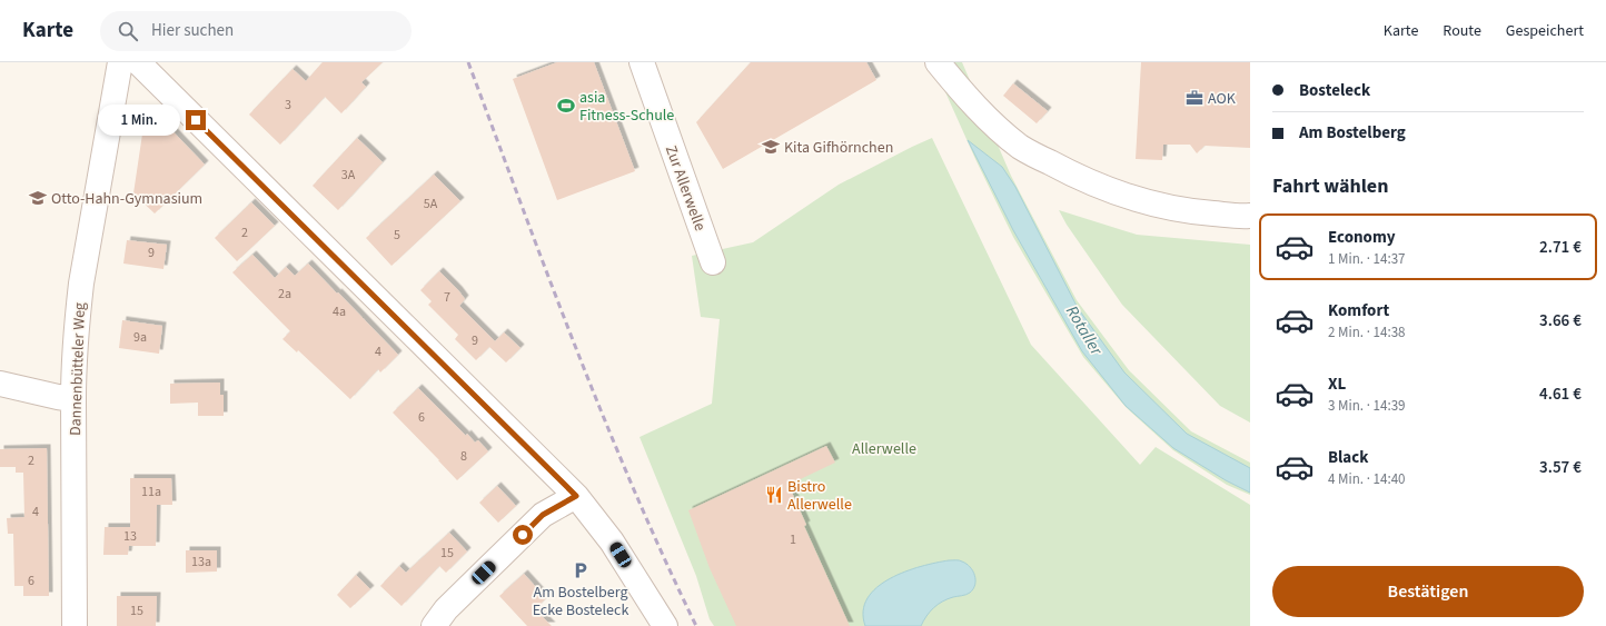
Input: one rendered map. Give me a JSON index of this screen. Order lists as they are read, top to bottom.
{
  "streets": {
    "street": ["Zur Allerwelle", "Dannenbütteler Weg"]
  },
  "water": ["Rotaller"],
  "parks": ["Allerwelle"],
  "places": {
    "office": ["AOK"],
    "sports": ["asia Fitness-Schule"],
    "school or university": ["Kita Gifhörnchen", "Otto-Hahn-Gymnasium"],
    "restaurant": ["Bistro Allerwelle"],
    "parking": ["Am Bostelberg Ecke Bosteleck"]
  },
  "house_numbers": [
    "3",
    "3A",
    "5A",
    "2",
    "5",
    "9",
    "2a",
    "7",
    "4a",
    "9a",
    "9",
    "4",
    "6",
    "8",
    "2",
    "11a",
    "4",
    "13",
    "1",
    "15",
    "13a",
    "6",
    "15"
  ],
  "page": {
    "header": "Karte",
    "search": "Hier suchen",
    "nav": ["Karte", "Route", "Gespeichert"],
    "banner": ["Bosteleck", "Am Bostelberg"],
    "bubble": "1 Min.",
    "heading": "Fahrt wählen",
    "list": [
      {
        "name": "Economy",
        "note": "1 Min. · 14:37",
        "value": "2.71 €"
      },
      {
        "name": "Komfort",
        "note": "2 Min. · 14:38",
        "value": "3.66 €"
      },
      {
        "name": "XL",
        "note": "3 Min. · 14:39",
        "value": "4.61 €"
      },
      {
        "name": "Black",
        "note": "4 Min. · 14:40",
        "value": "3.57 €"
      }
    ],
    "buttons": "Bestätigen"
  }
}
